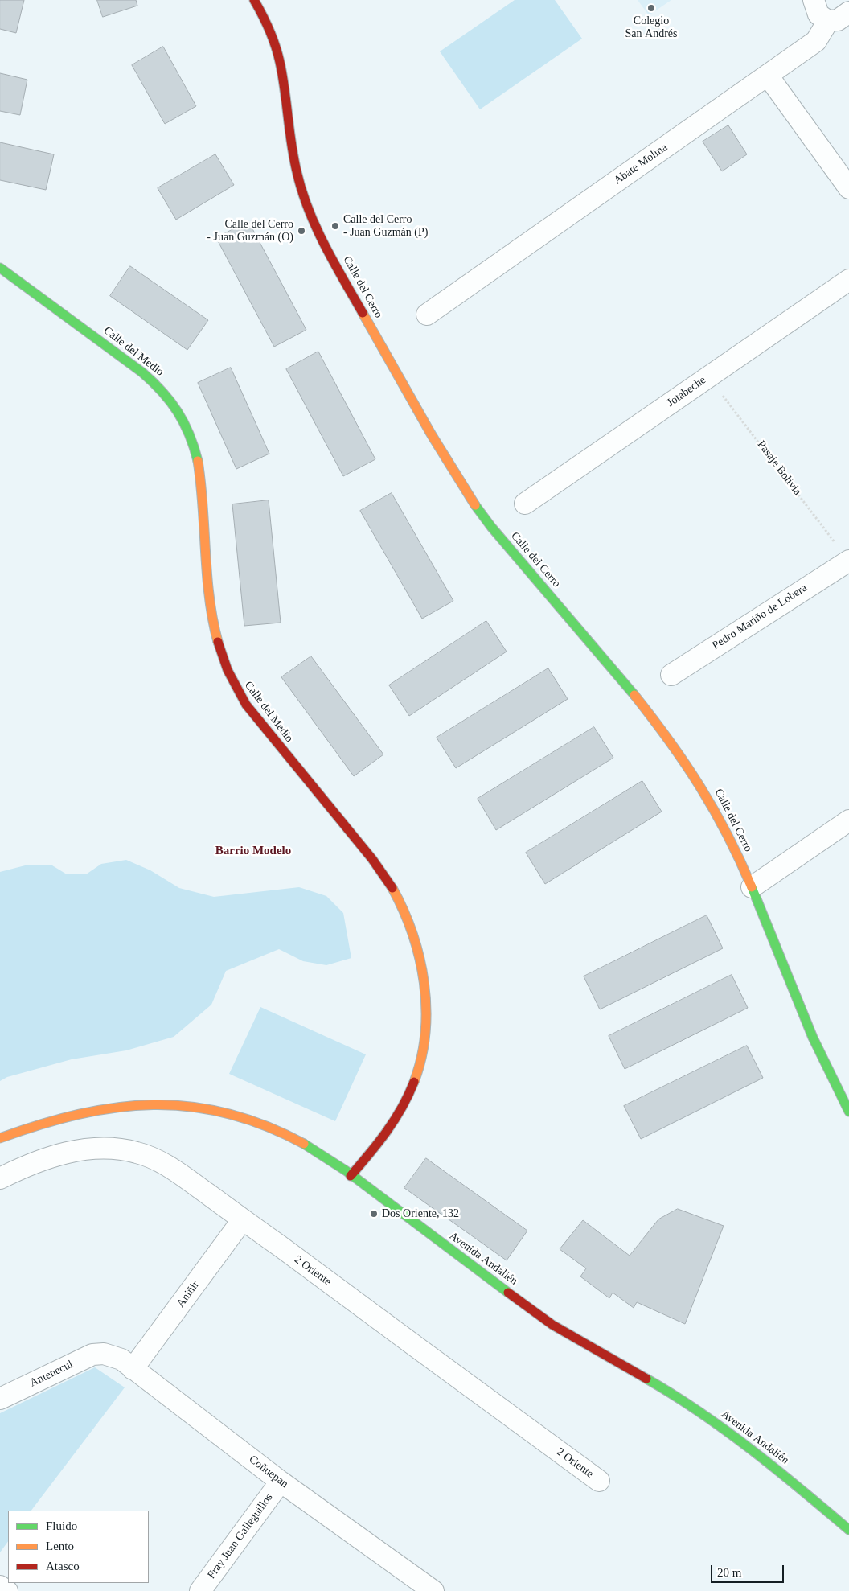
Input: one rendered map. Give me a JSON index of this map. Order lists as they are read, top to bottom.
{
  "streets": {
    "street": [
      "Abate Molina",
      "Calle del Cerro",
      "Calle del Medio",
      "Jotabeche",
      "Pedro Mariño de Lobera",
      "Avenida Andalién",
      "2 Oriente",
      "Aniñir",
      "Antenecul",
      "Coñuepan",
      "Fray Juan Galleguillos"
    ],
    "path": ["Pasaje Bolivia"]
  },
  "crossings": [
    ["Calle del Medio", "Avenida Andalién"],
    ["Jotabeche", "Pasaje Bolivia"],
    ["Pasaje Bolivia", "Pedro Mariño de Lobera"],
    ["2 Oriente", "Aniñir"],
    ["Aniñir", "Coñuepan"],
    ["Antenecul", "Coñuepan"],
    ["Coñuepan", "Fray Juan Galleguillos"]
  ],
  "districts": ["Barrio Modelo"],
  "places": [
    "Colegio San Andrés",
    "Calle del Cerro - Juan Guzmán (P)",
    "Calle del Cerro - Juan Guzmán (O)",
    "Dos Oriente, 132"
  ],
  "legend": ["Fluido", "Lento", "Atasco"],
  "scale_bar": "20 m"
}
